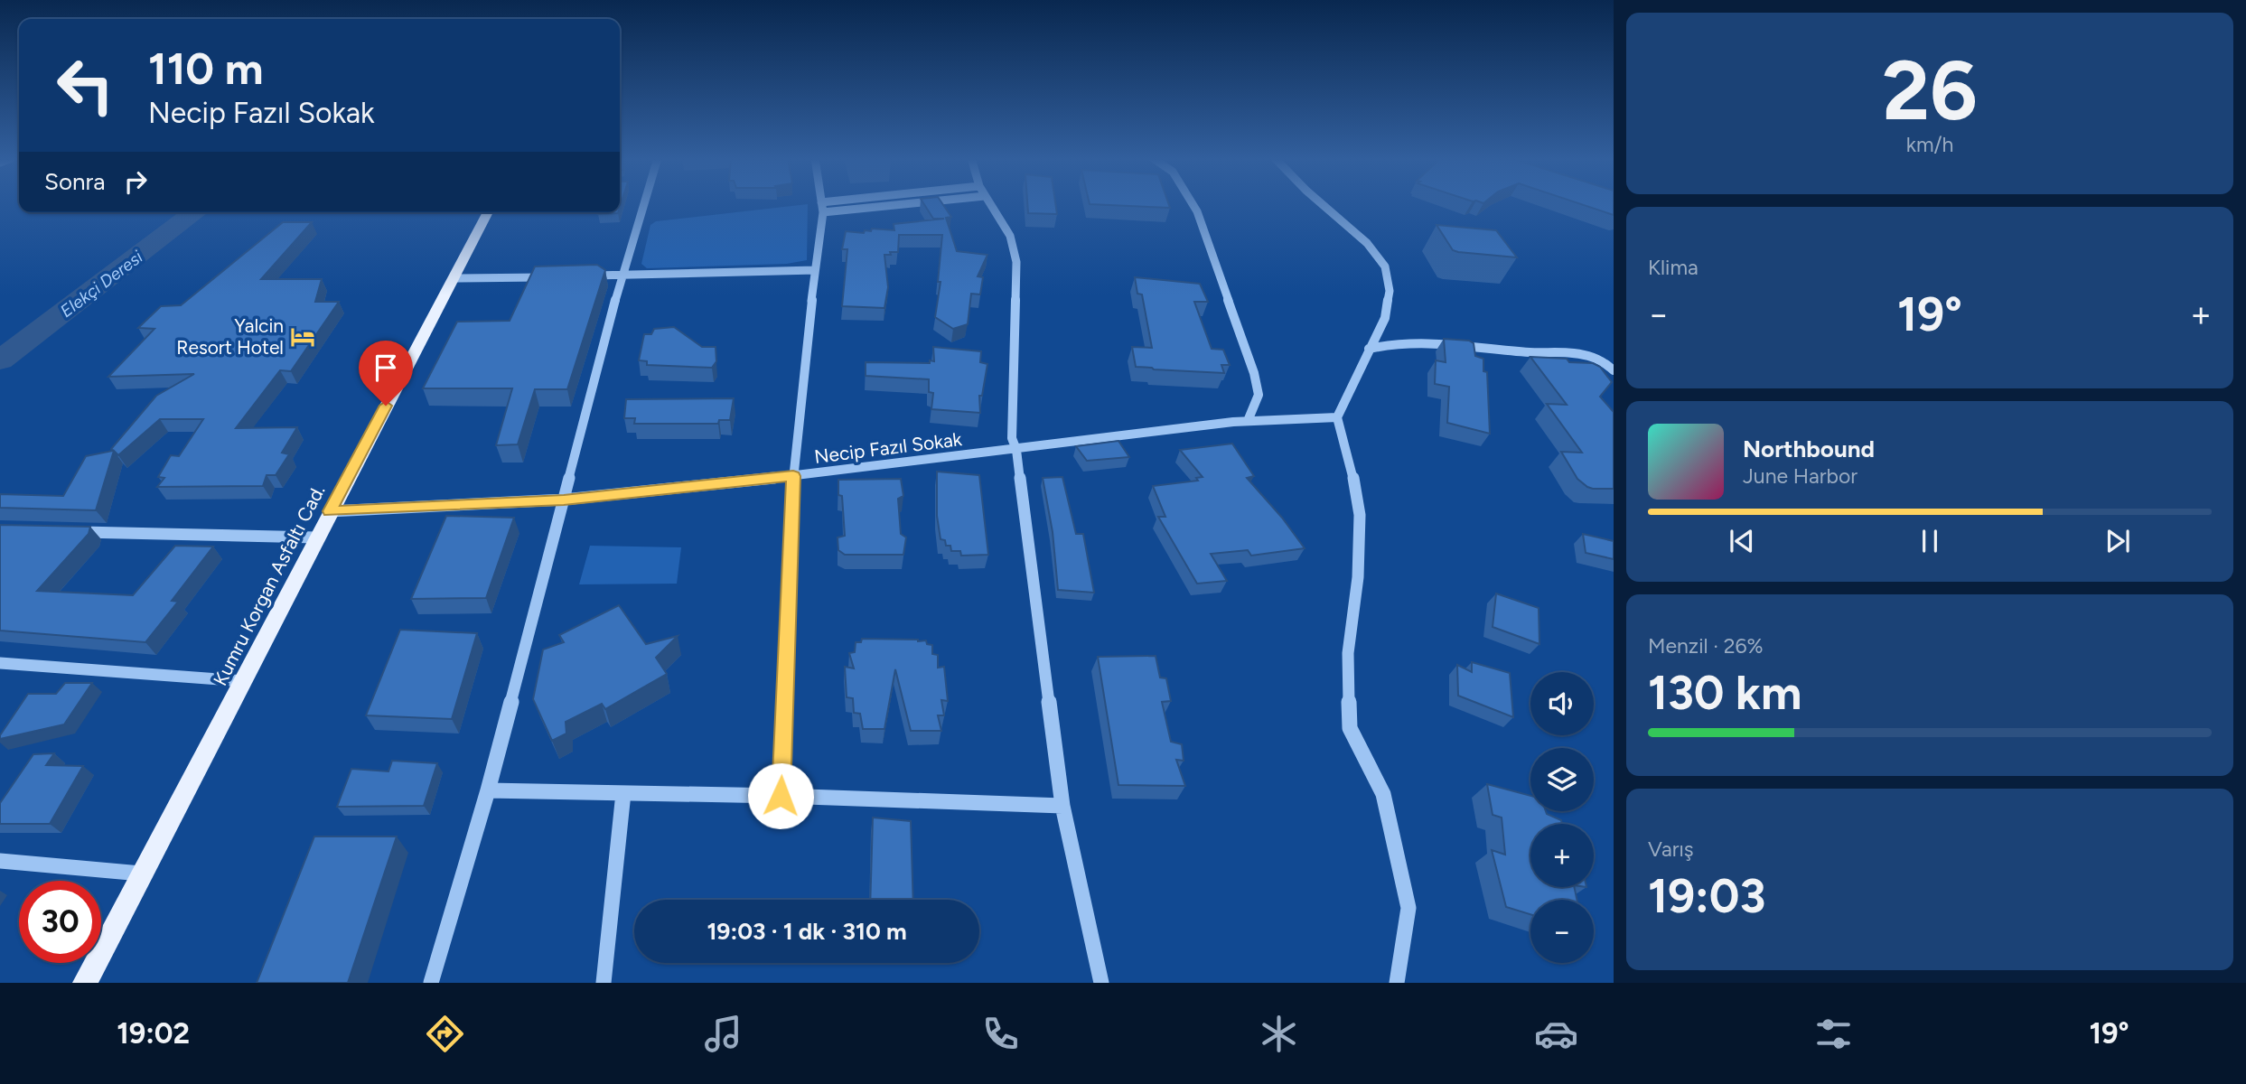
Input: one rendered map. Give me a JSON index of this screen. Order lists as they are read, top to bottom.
{
  "streets": {
    "main road": ["Kumru Korgan Asfaltı Cad."],
    "street": ["Necip Fazıl Sokak"]
  },
  "crossings": [
    ["Necip Fazıl Sokak", "Kumru Korgan Asfaltı Cad."]
  ],
  "water": ["Elekçi Deresi"],
  "places": {
    "hotel": ["Yalcin Resort Hotel"]
  },
  "page": {
    "tile": [
      ["26", "km/h"],
      "Klima",
      ["Menzil · 26%", "130 km"],
      ["Varış", "19:03"]
    ],
    "turn": ["110 m", "Necip Fazıl Sokak"],
    "then": "Sonra",
    "heat": ["−", "19°", "+"],
    "song": ["Northbound", "June Harbor"],
    "map_buttons": ["+", "−"],
    "limit": "30",
    "trip": "19:03 · 1 dk · 310 m",
    "tabs": ["19:02", "19°"]
  }
}
